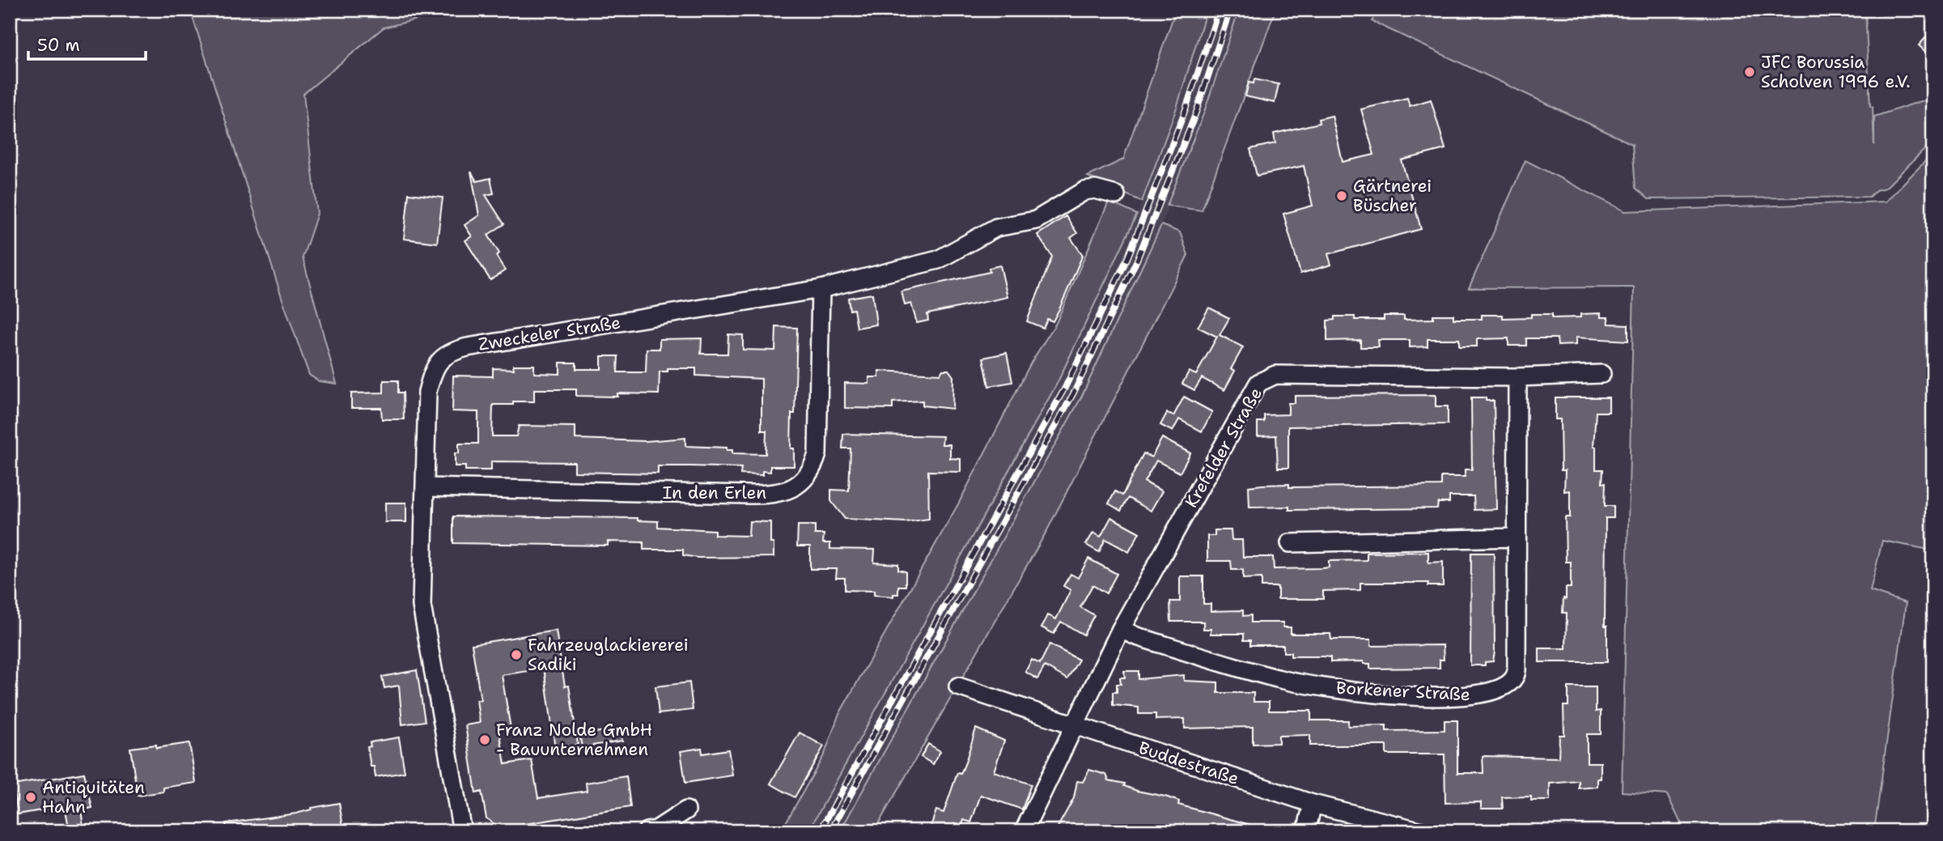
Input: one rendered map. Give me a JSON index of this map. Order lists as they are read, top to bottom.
{
  "streets": {
    "street": [
      "Zweckeler Straße",
      "Krefelder Straße",
      "In den Erlen",
      "Borkener Straße",
      "Buddestraße"
    ]
  },
  "crossings": [
    ["Zweckeler Straße", "In den Erlen"],
    ["Krefelder Straße", "Borkener Straße"],
    ["Krefelder Straße", "Buddestraße"]
  ],
  "places": [
    "JFC Borussia Scholven 1996 e.V.",
    "Gärtnerei Büscher",
    "Fahrzeuglackiererei Sadiki",
    "Franz Nolde GmbH - Bauunternehmen",
    "Antiquitäten Hahn"
  ],
  "scale_bar": "50 m"
}
